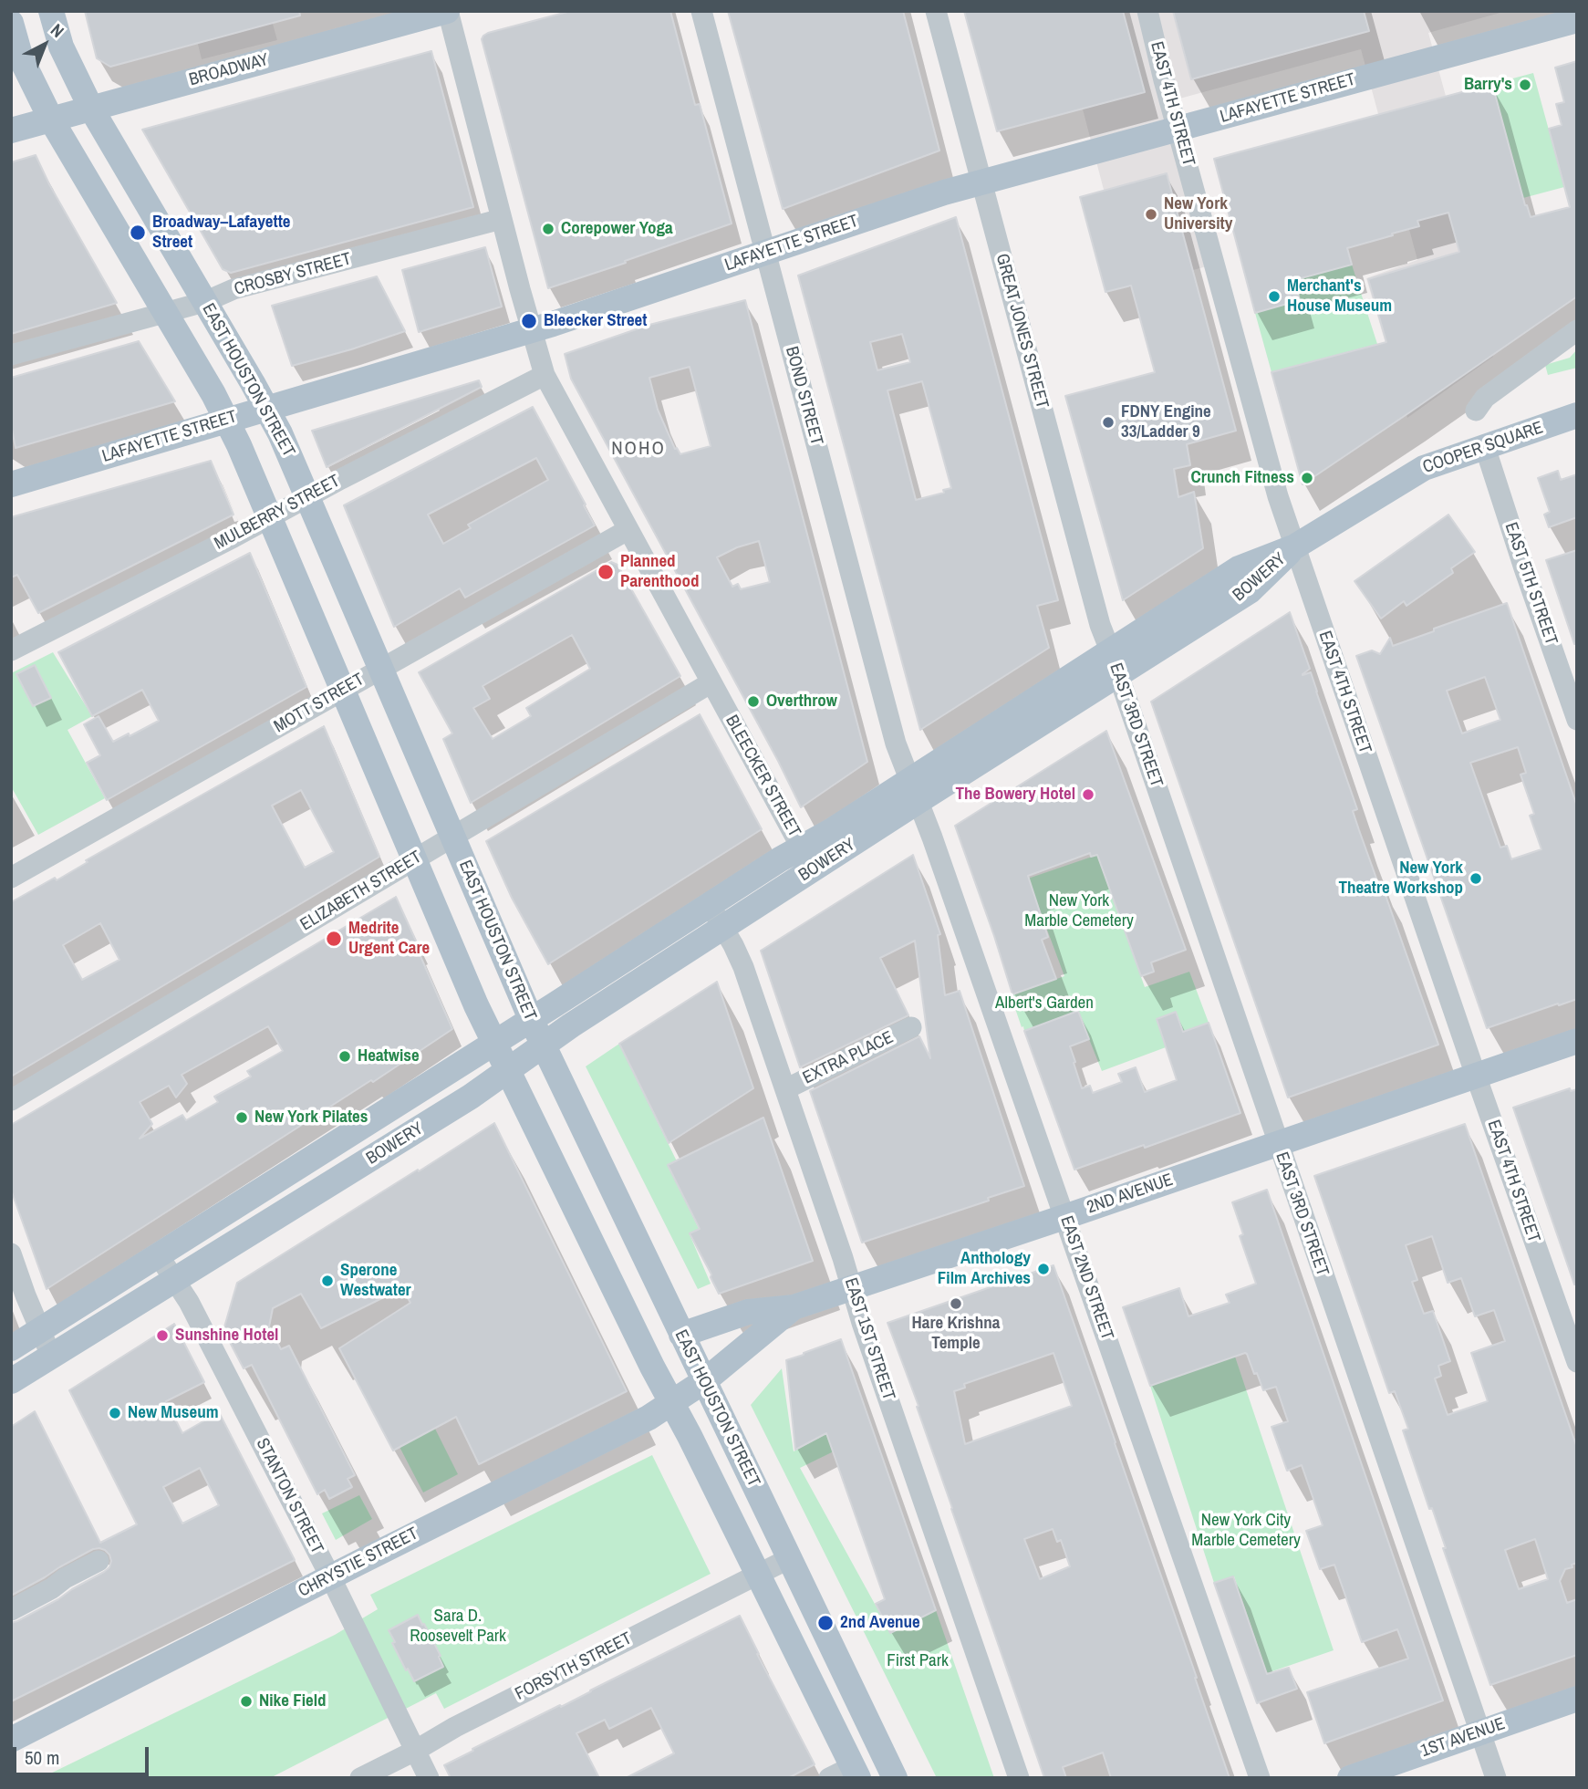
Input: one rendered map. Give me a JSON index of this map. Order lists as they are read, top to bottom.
{
  "streets": {
    "main road": [
      "BROADWAY",
      "LAFAYETTE STREET",
      "EAST HOUSTON STREET",
      "COOPER SQUARE",
      "BOWERY",
      "2ND AVENUE",
      "CHRYSTIE STREET",
      "1ST AVENUE"
    ],
    "street": [
      "EAST 4TH STREET",
      "CROSBY STREET",
      "GREAT JONES STREET",
      "BOND STREET",
      "MULBERRY STREET",
      "EAST 5TH STREET",
      "MOTT STREET",
      "EAST 3RD STREET",
      "BLEECKER STREET",
      "ELIZABETH STREET",
      "EXTRA PLACE",
      "EAST 2ND STREET",
      "EAST 1ST STREET",
      "STANTON STREET",
      "FORSYTH STREET"
    ]
  },
  "crossings": [
    ["BROADWAY", "EAST HOUSTON STREET"],
    ["BROADWAY", "BLEECKER STREET"],
    ["LAFAYETTE STREET", "EAST 4TH STREET"],
    ["LAFAYETTE STREET", "GREAT JONES STREET"],
    ["LAFAYETTE STREET", "EAST HOUSTON STREET"],
    ["LAFAYETTE STREET", "BOND STREET"],
    ["LAFAYETTE STREET", "BLEECKER STREET"],
    ["EAST 4TH STREET", "COOPER SQUARE"],
    ["EAST 4TH STREET", "BOWERY"],
    ["EAST 4TH STREET", "2ND AVENUE"],
    ["CROSBY STREET", "EAST HOUSTON STREET"],
    ["CROSBY STREET", "BLEECKER STREET"],
    ["GREAT JONES STREET", "BOWERY"],
    ["GREAT JONES STREET", "EAST 3RD STREET"],
    ["EAST HOUSTON STREET", "MULBERRY STREET"],
    ["EAST HOUSTON STREET", "BOWERY"],
    ["EAST HOUSTON STREET", "MOTT STREET"],
    ["EAST HOUSTON STREET", "ELIZABETH STREET"],
    ["EAST HOUSTON STREET", "2ND AVENUE"],
    ["EAST HOUSTON STREET", "CHRYSTIE STREET"],
    ["EAST HOUSTON STREET", "FORSYTH STREET"],
    ["BOND STREET", "BOWERY"],
    ["BOND STREET", "EAST 2ND STREET"],
    ["COOPER SQUARE", "BOWERY"],
    ["COOPER SQUARE", "EAST 5TH STREET"],
    ["MULBERRY STREET", "BLEECKER STREET"],
    ["BOWERY", "EAST 3RD STREET"],
    ["BOWERY", "BLEECKER STREET"],
    ["BOWERY", "EAST 2ND STREET"],
    ["BOWERY", "EAST 1ST STREET"],
    ["BOWERY", "STANTON STREET"],
    ["MOTT STREET", "BLEECKER STREET"],
    ["EAST 3RD STREET", "2ND AVENUE"],
    ["EAST 3RD STREET", "1ST AVENUE"],
    ["BLEECKER STREET", "ELIZABETH STREET"],
    ["EXTRA PLACE", "EAST 1ST STREET"],
    ["2ND AVENUE", "EAST 2ND STREET"],
    ["2ND AVENUE", "EAST 1ST STREET"],
    ["2ND AVENUE", "CHRYSTIE STREET"],
    ["STANTON STREET", "CHRYSTIE STREET"],
    ["STANTON STREET", "FORSYTH STREET"]
  ],
  "districts": ["NOHO"],
  "parks": [
    "New York Marble Cemetery",
    "Albert's Garden",
    "New York City Marble Cemetery",
    "Sara D. Roosevelt Park",
    "First Park"
  ],
  "places": [
    "Barry's",
    "New York University",
    "Corepower Yoga",
    "Broadway–Lafayette Street",
    "Merchant's House Museum",
    "Bleecker Street",
    "FDNY Engine 33/Ladder 9",
    "Crunch Fitness",
    "Planned Parenthood",
    "Overthrow",
    "The Bowery Hotel",
    "New York Theatre Workshop",
    "Medrite Urgent Care",
    "Heatwise",
    "New York Pilates",
    "Anthology Film Archives",
    "Sperone Westwater",
    "Hare Krishna Temple",
    "Sunshine Hotel",
    "New Museum",
    "2nd Avenue",
    "Nike Field"
  ],
  "scale_bar": "50 m",
  "north": "top right"
}
